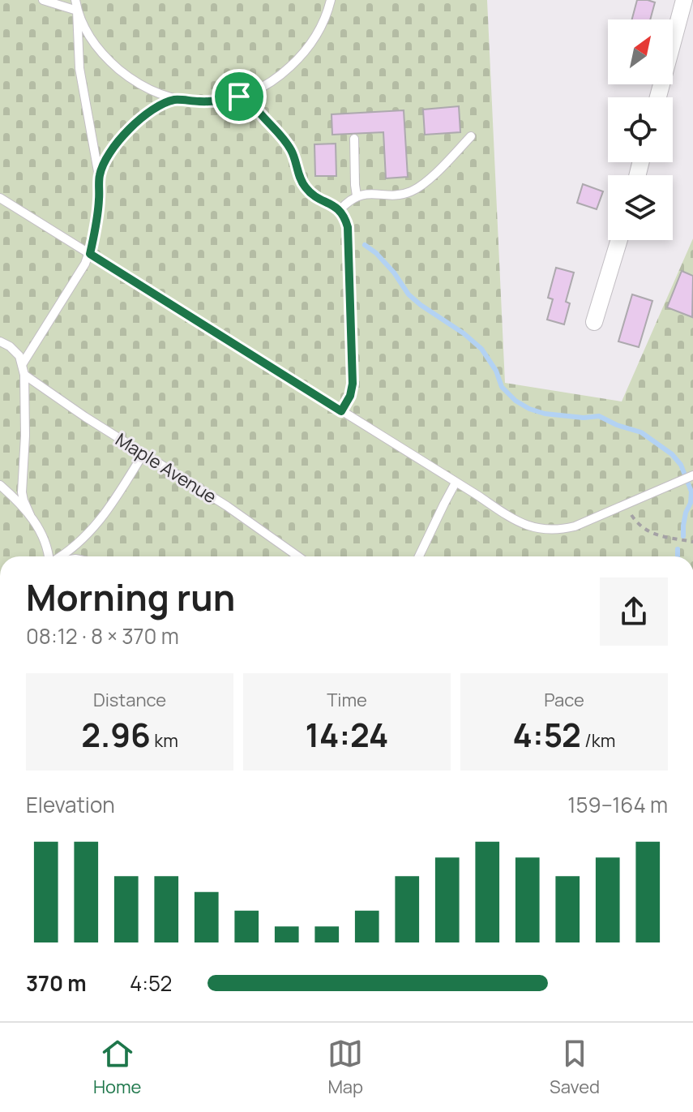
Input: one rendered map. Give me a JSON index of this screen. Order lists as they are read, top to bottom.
{
  "streets": {
    "lane": ["Maple Avenue"]
  },
  "north": "top right",
  "page": {
    "heading": ["Morning run", "08:12 · 8 × 370 m"],
    "stats": [
      ["Distance", "2.96 km"],
      ["Time", "14:24"],
      ["Pace", "4:52 /km"]
    ],
    "chart": ["Elevation", "159–164 m"],
    "list": [
      {
        "name": "370 m",
        "note": "4:52"
      }
    ],
    "tabs": ["Home", "Map", "Saved"]
  }
}
